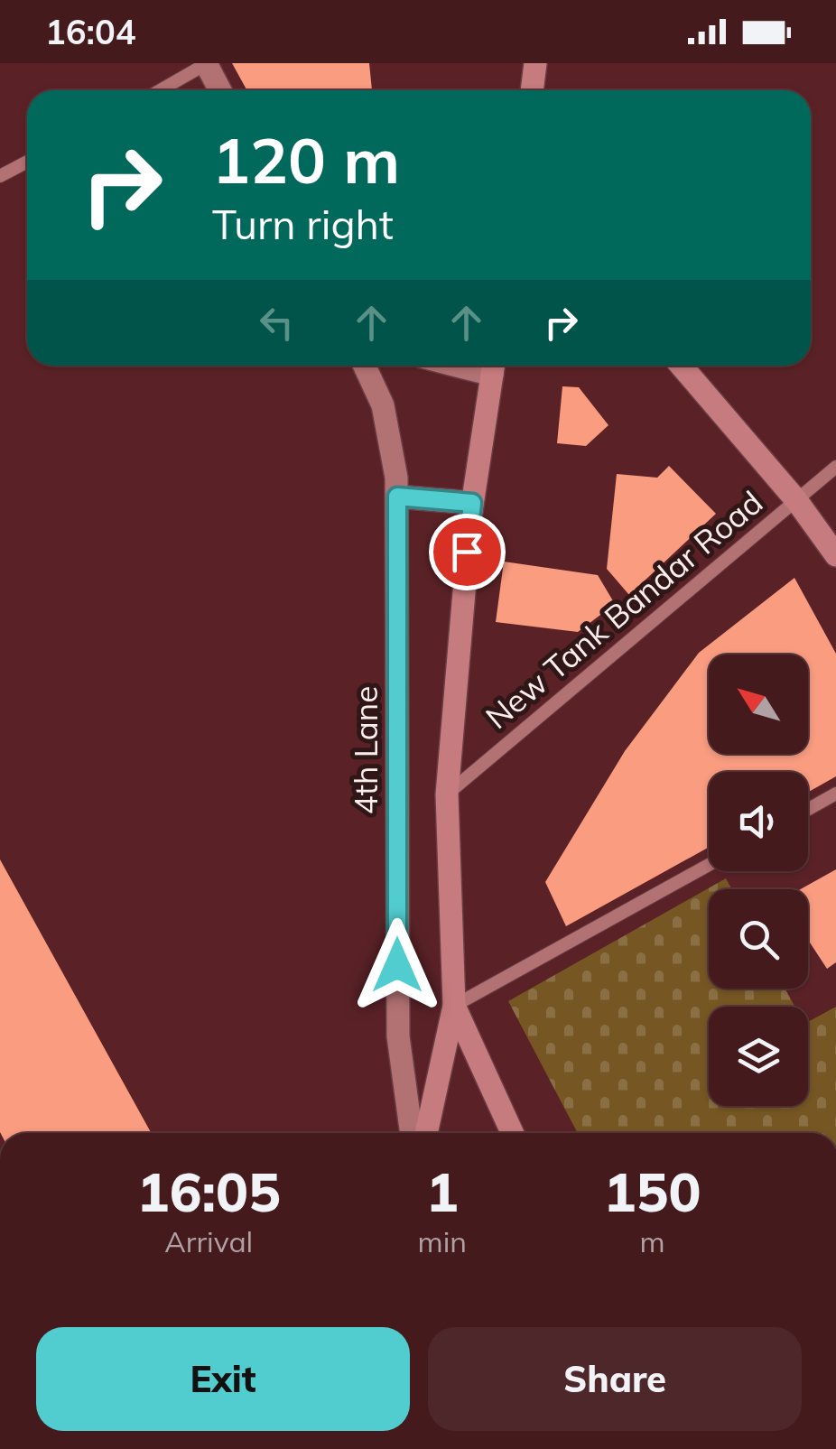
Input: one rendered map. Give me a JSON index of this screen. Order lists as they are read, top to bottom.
{
  "streets": {
    "street": ["4th Lane"],
    "lane": ["New Tank Bandar Road"]
  },
  "north": "top left",
  "page": {
    "status": "16:04",
    "turn": ["120 m", "Turn right"],
    "eta": [
      "16:05",
      "Arrival",
      "1",
      "min",
      "150",
      "m"
    ],
    "buttons": ["Exit", "Share"]
  }
}
